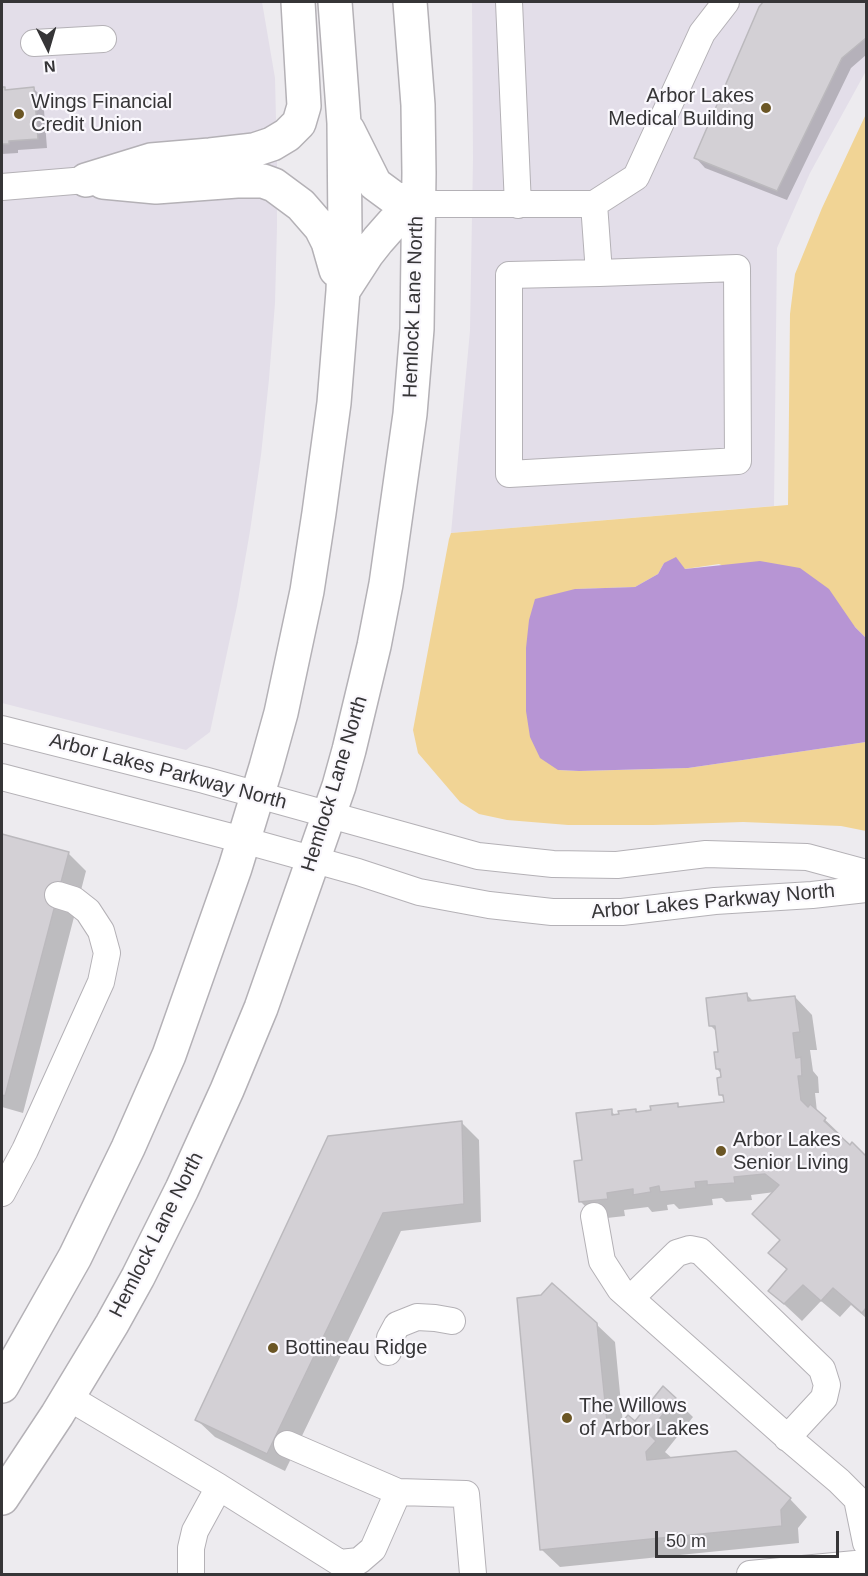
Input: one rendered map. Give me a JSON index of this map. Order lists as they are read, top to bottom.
{
  "streets": {
    "main road": ["Hemlock Lane North"],
    "street": ["Arbor Lakes Parkway North"]
  },
  "crossings": [
    ["Hemlock Lane North", "Arbor Lakes Parkway North"]
  ],
  "places": [
    "Arbor Lakes Medical Building",
    "Wings Financial Credit Union",
    "Arbor Lakes Senior Living",
    "Bottineau Ridge",
    "The Willows of Arbor Lakes"
  ],
  "scale_bar": "50 m",
  "north": "bottom"
}
